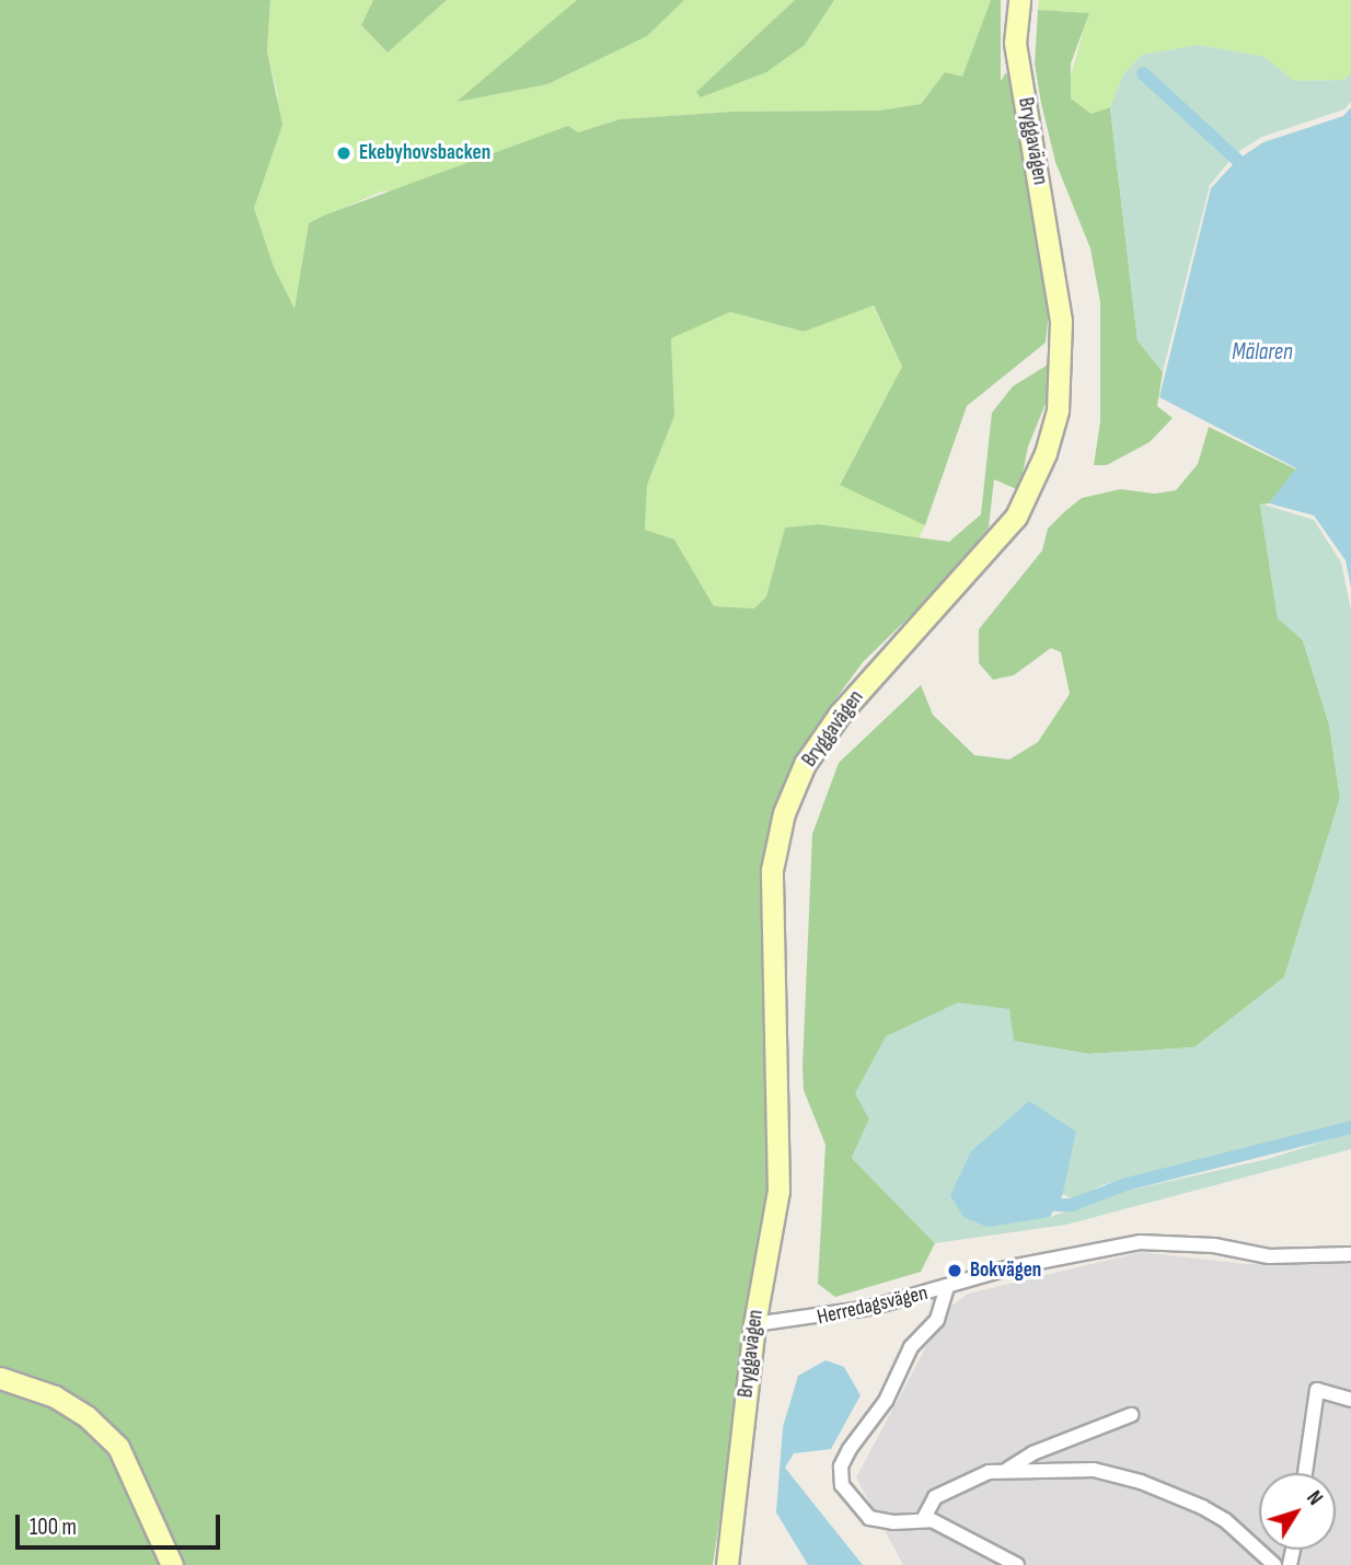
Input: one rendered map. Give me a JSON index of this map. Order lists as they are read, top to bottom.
{
  "streets": {
    "main road": ["Bryggavägen"],
    "street": ["Herredagsvägen"]
  },
  "crossings": [
    ["Bryggavägen", "Herredagsvägen"]
  ],
  "water": ["Mälaren"],
  "places": ["Ekebyhovsbacken", "Bokvägen"],
  "scale_bar": "100 m",
  "north": "top right"
}
